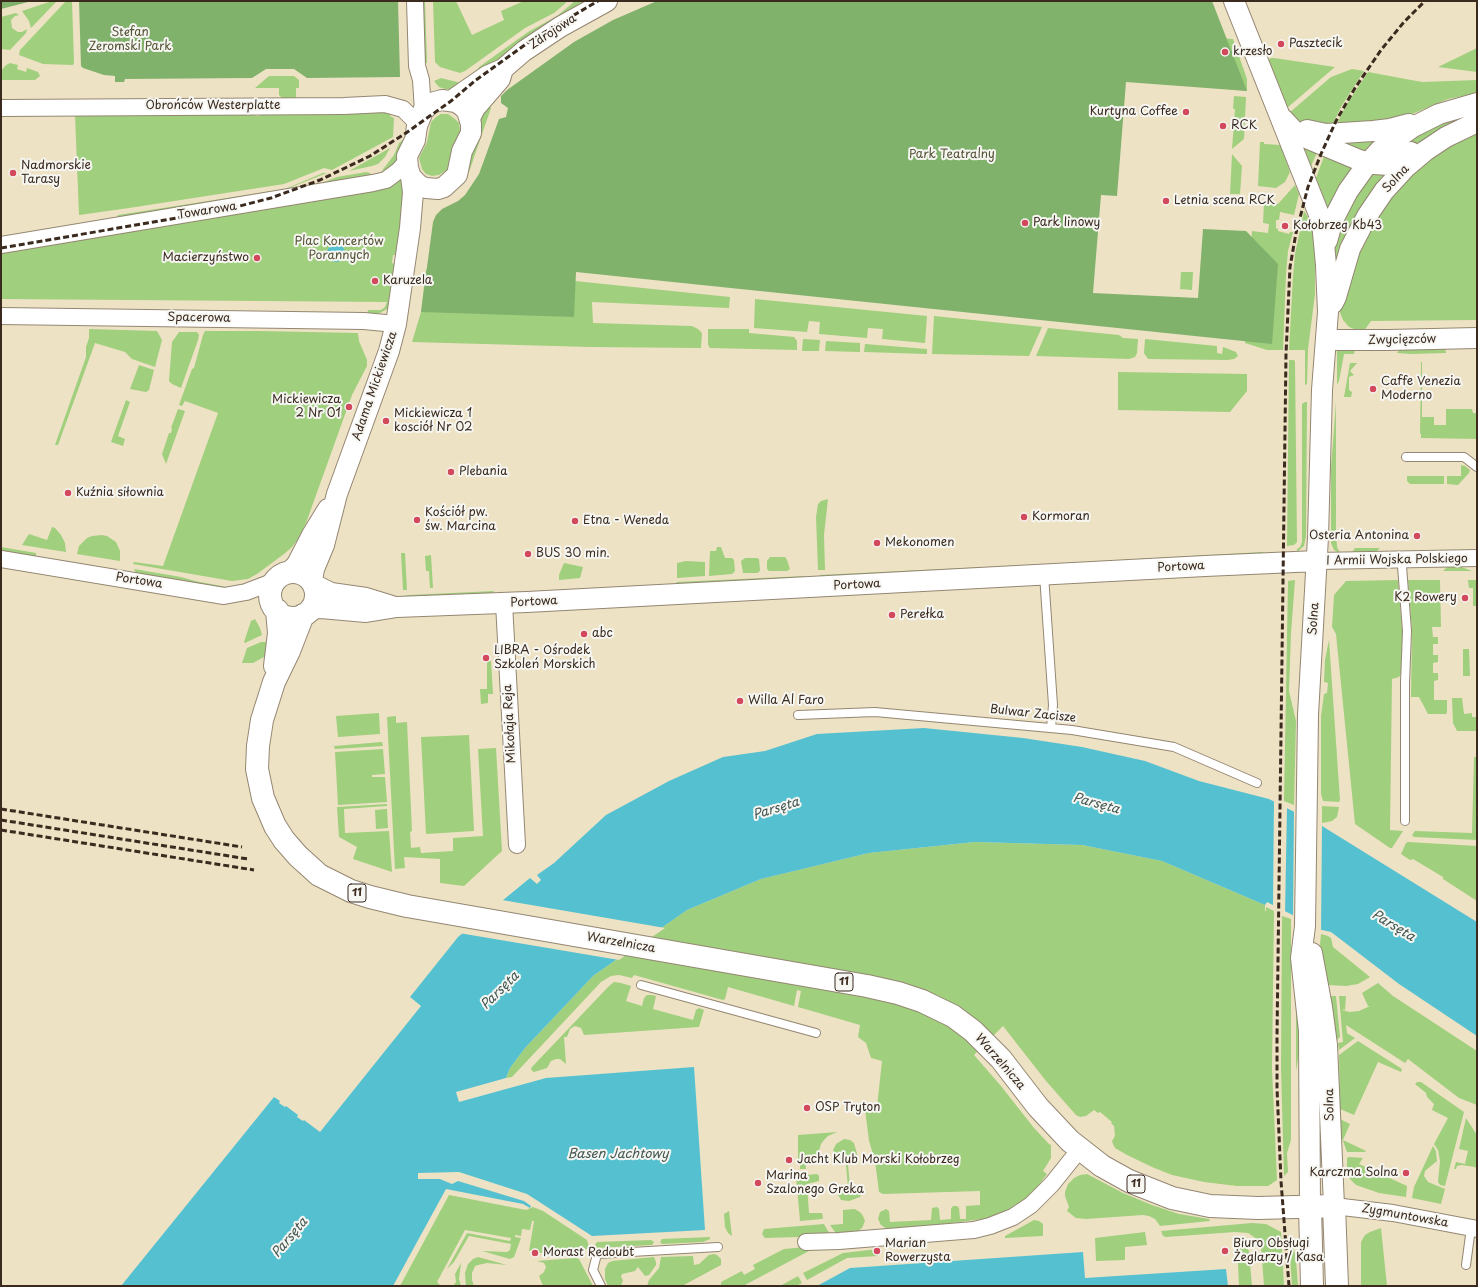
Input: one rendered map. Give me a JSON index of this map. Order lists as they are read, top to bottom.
{
  "streets": {
    "main road": ["Solna", "11", "Warzelnicza"],
    "street": [
      "Zdrojowa",
      "Obrońców Westerplatte",
      "Towarowa",
      "Spacerowa",
      "Zwycięzców",
      "Adama Mickiewicza",
      "I Armii Wojska Polskiego",
      "Portowa",
      "Mikołaja Reja",
      "Zygmuntowska"
    ],
    "lane": ["Bulwar Zacisze"]
  },
  "crossings": [
    ["Zdrojowa", "Obrońców Westerplatte"],
    ["Zdrojowa", "Towarowa"],
    ["Zdrojowa", "Adama Mickiewicza"],
    ["Obrońców Westerplatte", "Towarowa"],
    ["Obrońców Westerplatte", "Adama Mickiewicza"],
    ["Solna", "Zwycięzców"],
    ["Solna", "I Armii Wojska Polskiego"],
    ["Solna", "Portowa"],
    ["Solna", "Warzelnicza"],
    ["Solna", "Zygmuntowska"],
    ["Towarowa", "Adama Mickiewicza"],
    ["Spacerowa", "Adama Mickiewicza"],
    ["Adama Mickiewicza", "Portowa"],
    ["Adama Mickiewicza", "11"],
    ["Adama Mickiewicza", "Warzelnicza"],
    ["I Armii Wojska Polskiego", "Portowa"],
    ["Portowa", "Mikołaja Reja"],
    ["Portowa", "11"],
    ["Portowa", "Warzelnicza"],
    ["11", "Warzelnicza"],
    ["Warzelnicza", "Zygmuntowska"]
  ],
  "water": ["Parsęta", "Basen Jachtowy"],
  "parks": ["Stefan Zeromski Park", "Park Teatralny", "Plac Koncertów Porannych"],
  "places": [
    "Pasztecik",
    "krzesło",
    "Kurtyna Coffee",
    "RCK",
    "Nadmorskie Tarasy",
    "Letnia scena RCK",
    "Park linowy",
    "Kołobrzeg Kb43",
    "Macierzyństwo",
    "Karuzela",
    "Caffe Venezia Moderno",
    "Mickiewicza 2 Nr 01",
    "Mickiewicza 1 kosciół Nr 02",
    "Plebania",
    "Kuźnia siłownia",
    "Kormoran",
    "Kościół pw. św. Marcina",
    "Etna - Weneda",
    "Osteria Antonina",
    "Mekonomen",
    "BUS 30 min.",
    "K2 Rowery",
    "Perełka",
    "abc",
    "LIBRA - Ośrodek Szkoleń Morskich",
    "Willa Al Faro",
    "OSP Tryton",
    "Jacht Klub Morski Kołobrzeg",
    "Karczma Solna",
    "Marina Szalonego Greka",
    "Marian Rowerzysta",
    "Biuro Obsługi Żeglarzy / Kasa",
    "Morast Redoubt"
  ]
}
